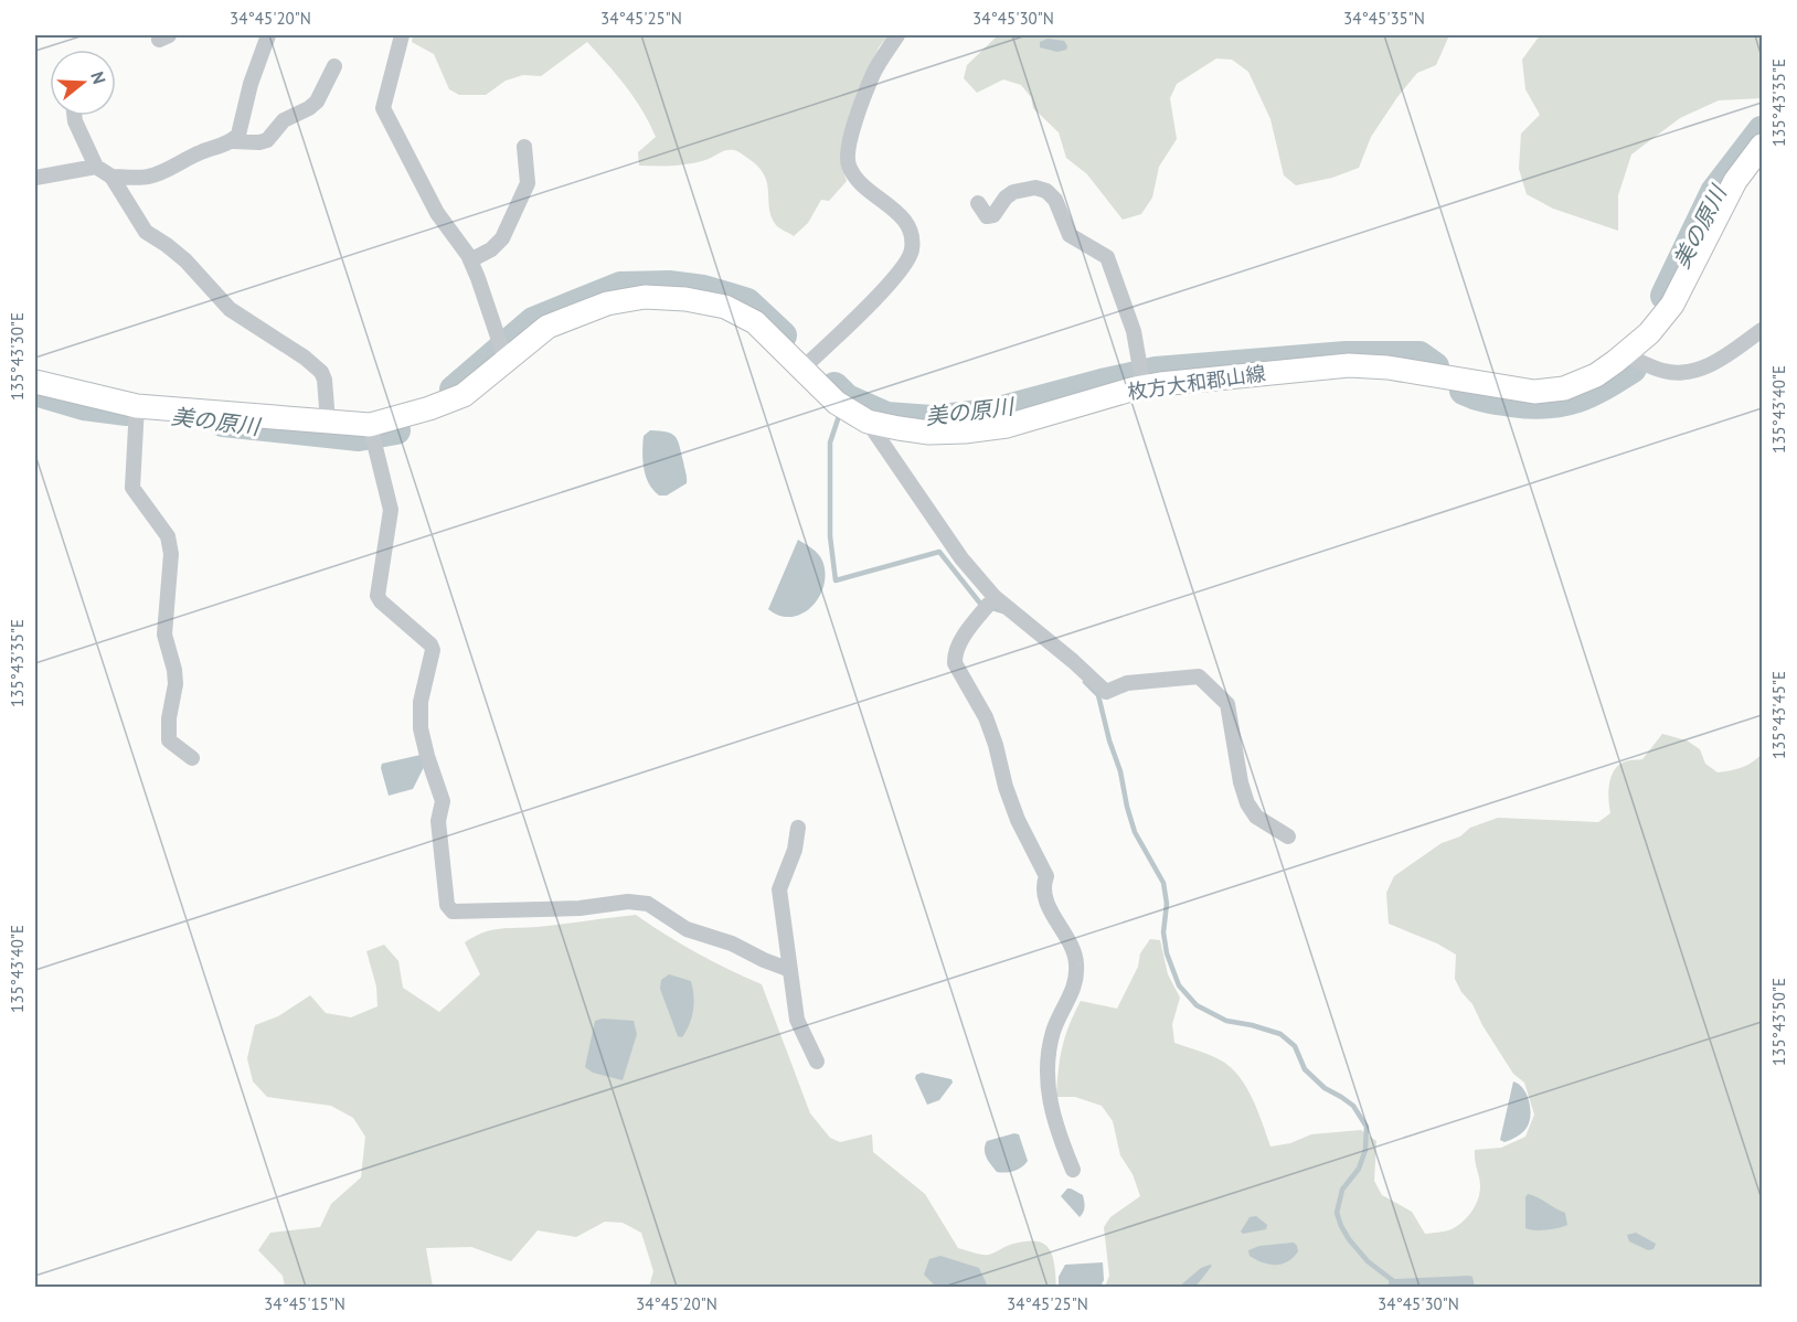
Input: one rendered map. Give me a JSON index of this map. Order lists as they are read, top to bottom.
{
  "streets": {
    "main road": ["枚方大和郡山線"]
  },
  "water": ["美の原川"],
  "north": "right",
  "coordinates": [
    "34°45'20\"N",
    "34°45'25\"N",
    "34°45'30\"N",
    "34°45'35\"N",
    "135°43'35\"E",
    "135°43'30\"E",
    "135°43'40\"E",
    "135°43'45\"E",
    "135°43'50\"E",
    "34°45'15\"N"
  ]
}
